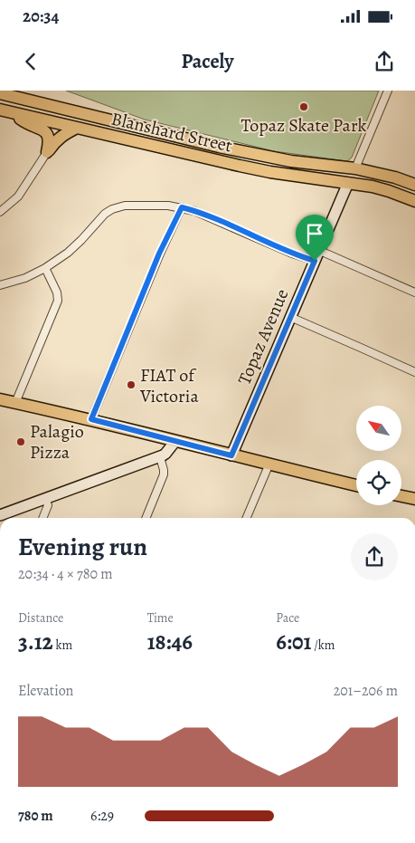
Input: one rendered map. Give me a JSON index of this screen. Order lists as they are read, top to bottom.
{
  "streets": {
    "main road": ["Blanshard Street"],
    "street": ["Topaz Avenue"]
  },
  "crossings": [
    ["Blanshard Street", "Topaz Avenue"]
  ],
  "places": ["Topaz Skate Park", "FIAT of Victoria", "Palagio Pizza"],
  "north": "top left",
  "page": {
    "status": "20:34",
    "header": "Pacely",
    "heading": ["Evening run", "20:34 · 4 × 780 m"],
    "stats": [
      ["Distance", "3.12 km"],
      ["Time", "18:46"],
      ["Pace", "6:01 /km"]
    ],
    "chart": ["Elevation", "201–206 m"],
    "list": [
      {
        "name": "780 m",
        "note": "6:29"
      }
    ]
  }
}
